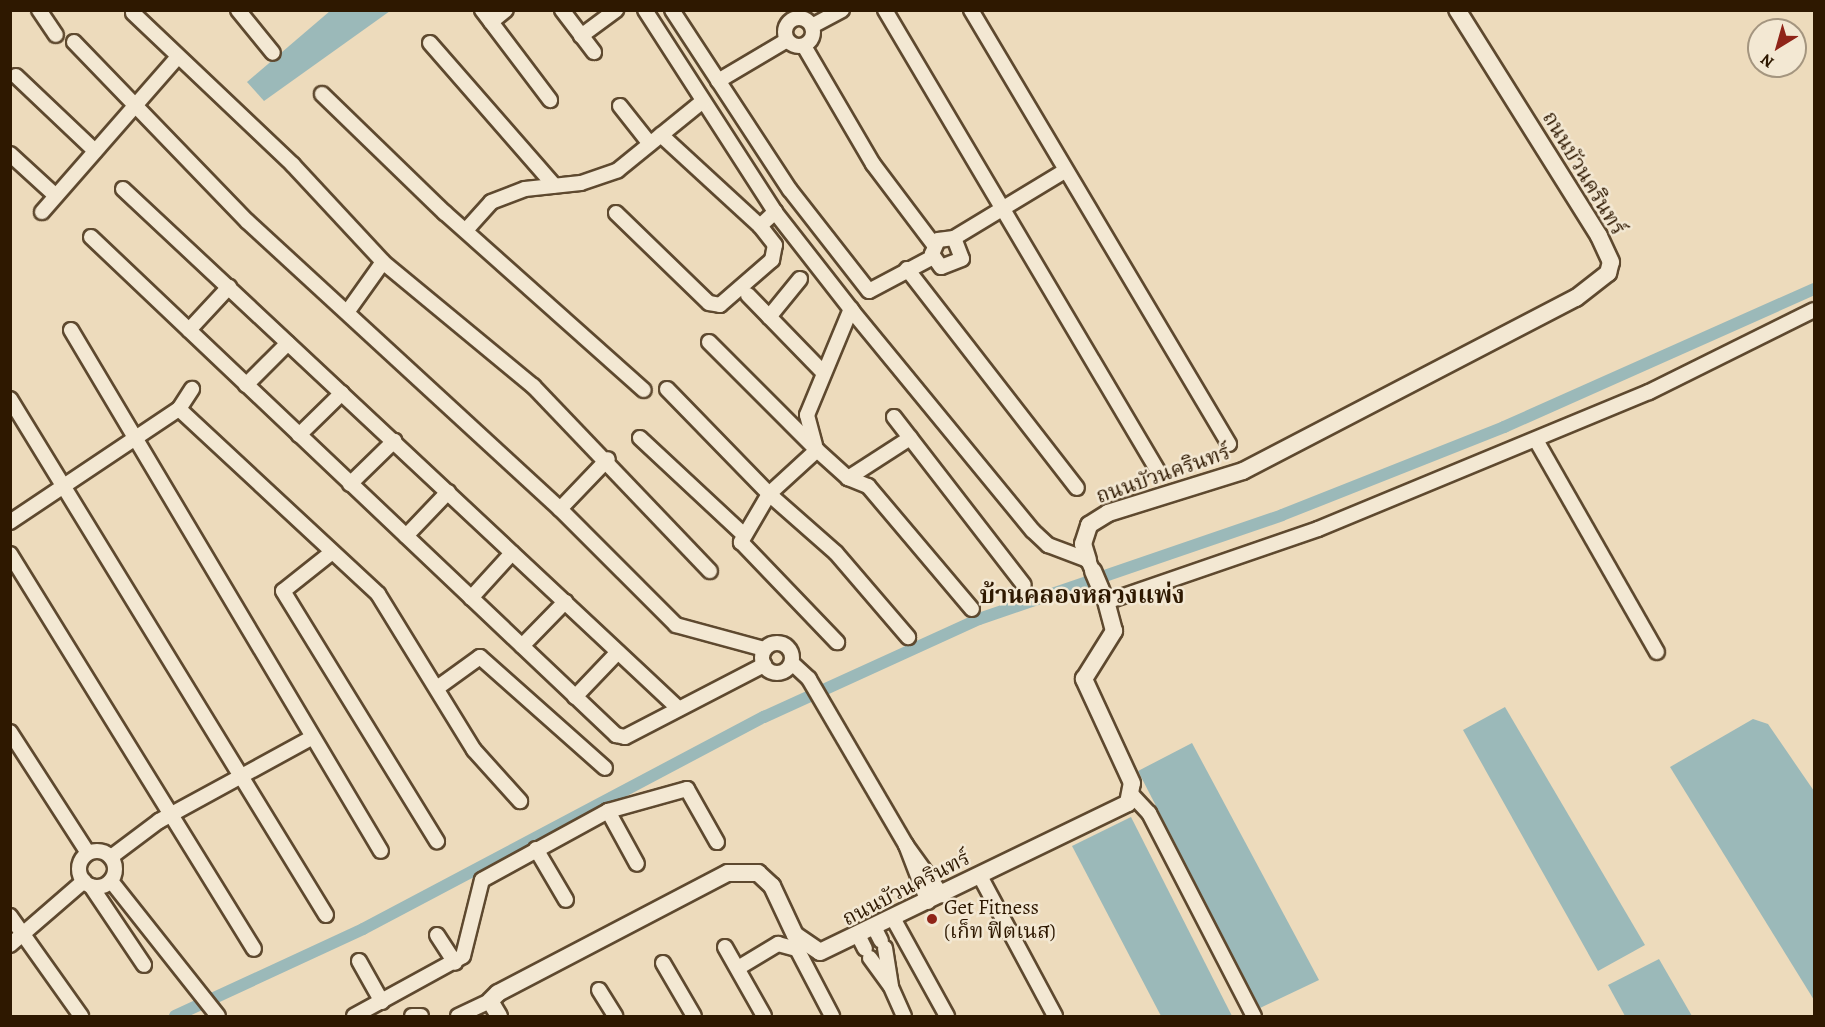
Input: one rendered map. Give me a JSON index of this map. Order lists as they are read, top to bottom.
{
  "streets": {
    "street": ["ถนนบัวนครินทร์"]
  },
  "districts": ["บ้านคลองหลวงแพ่ง"],
  "places": ["Get Fitness (เก็ท ฟิตเนส)"],
  "north": "bottom left"
}
